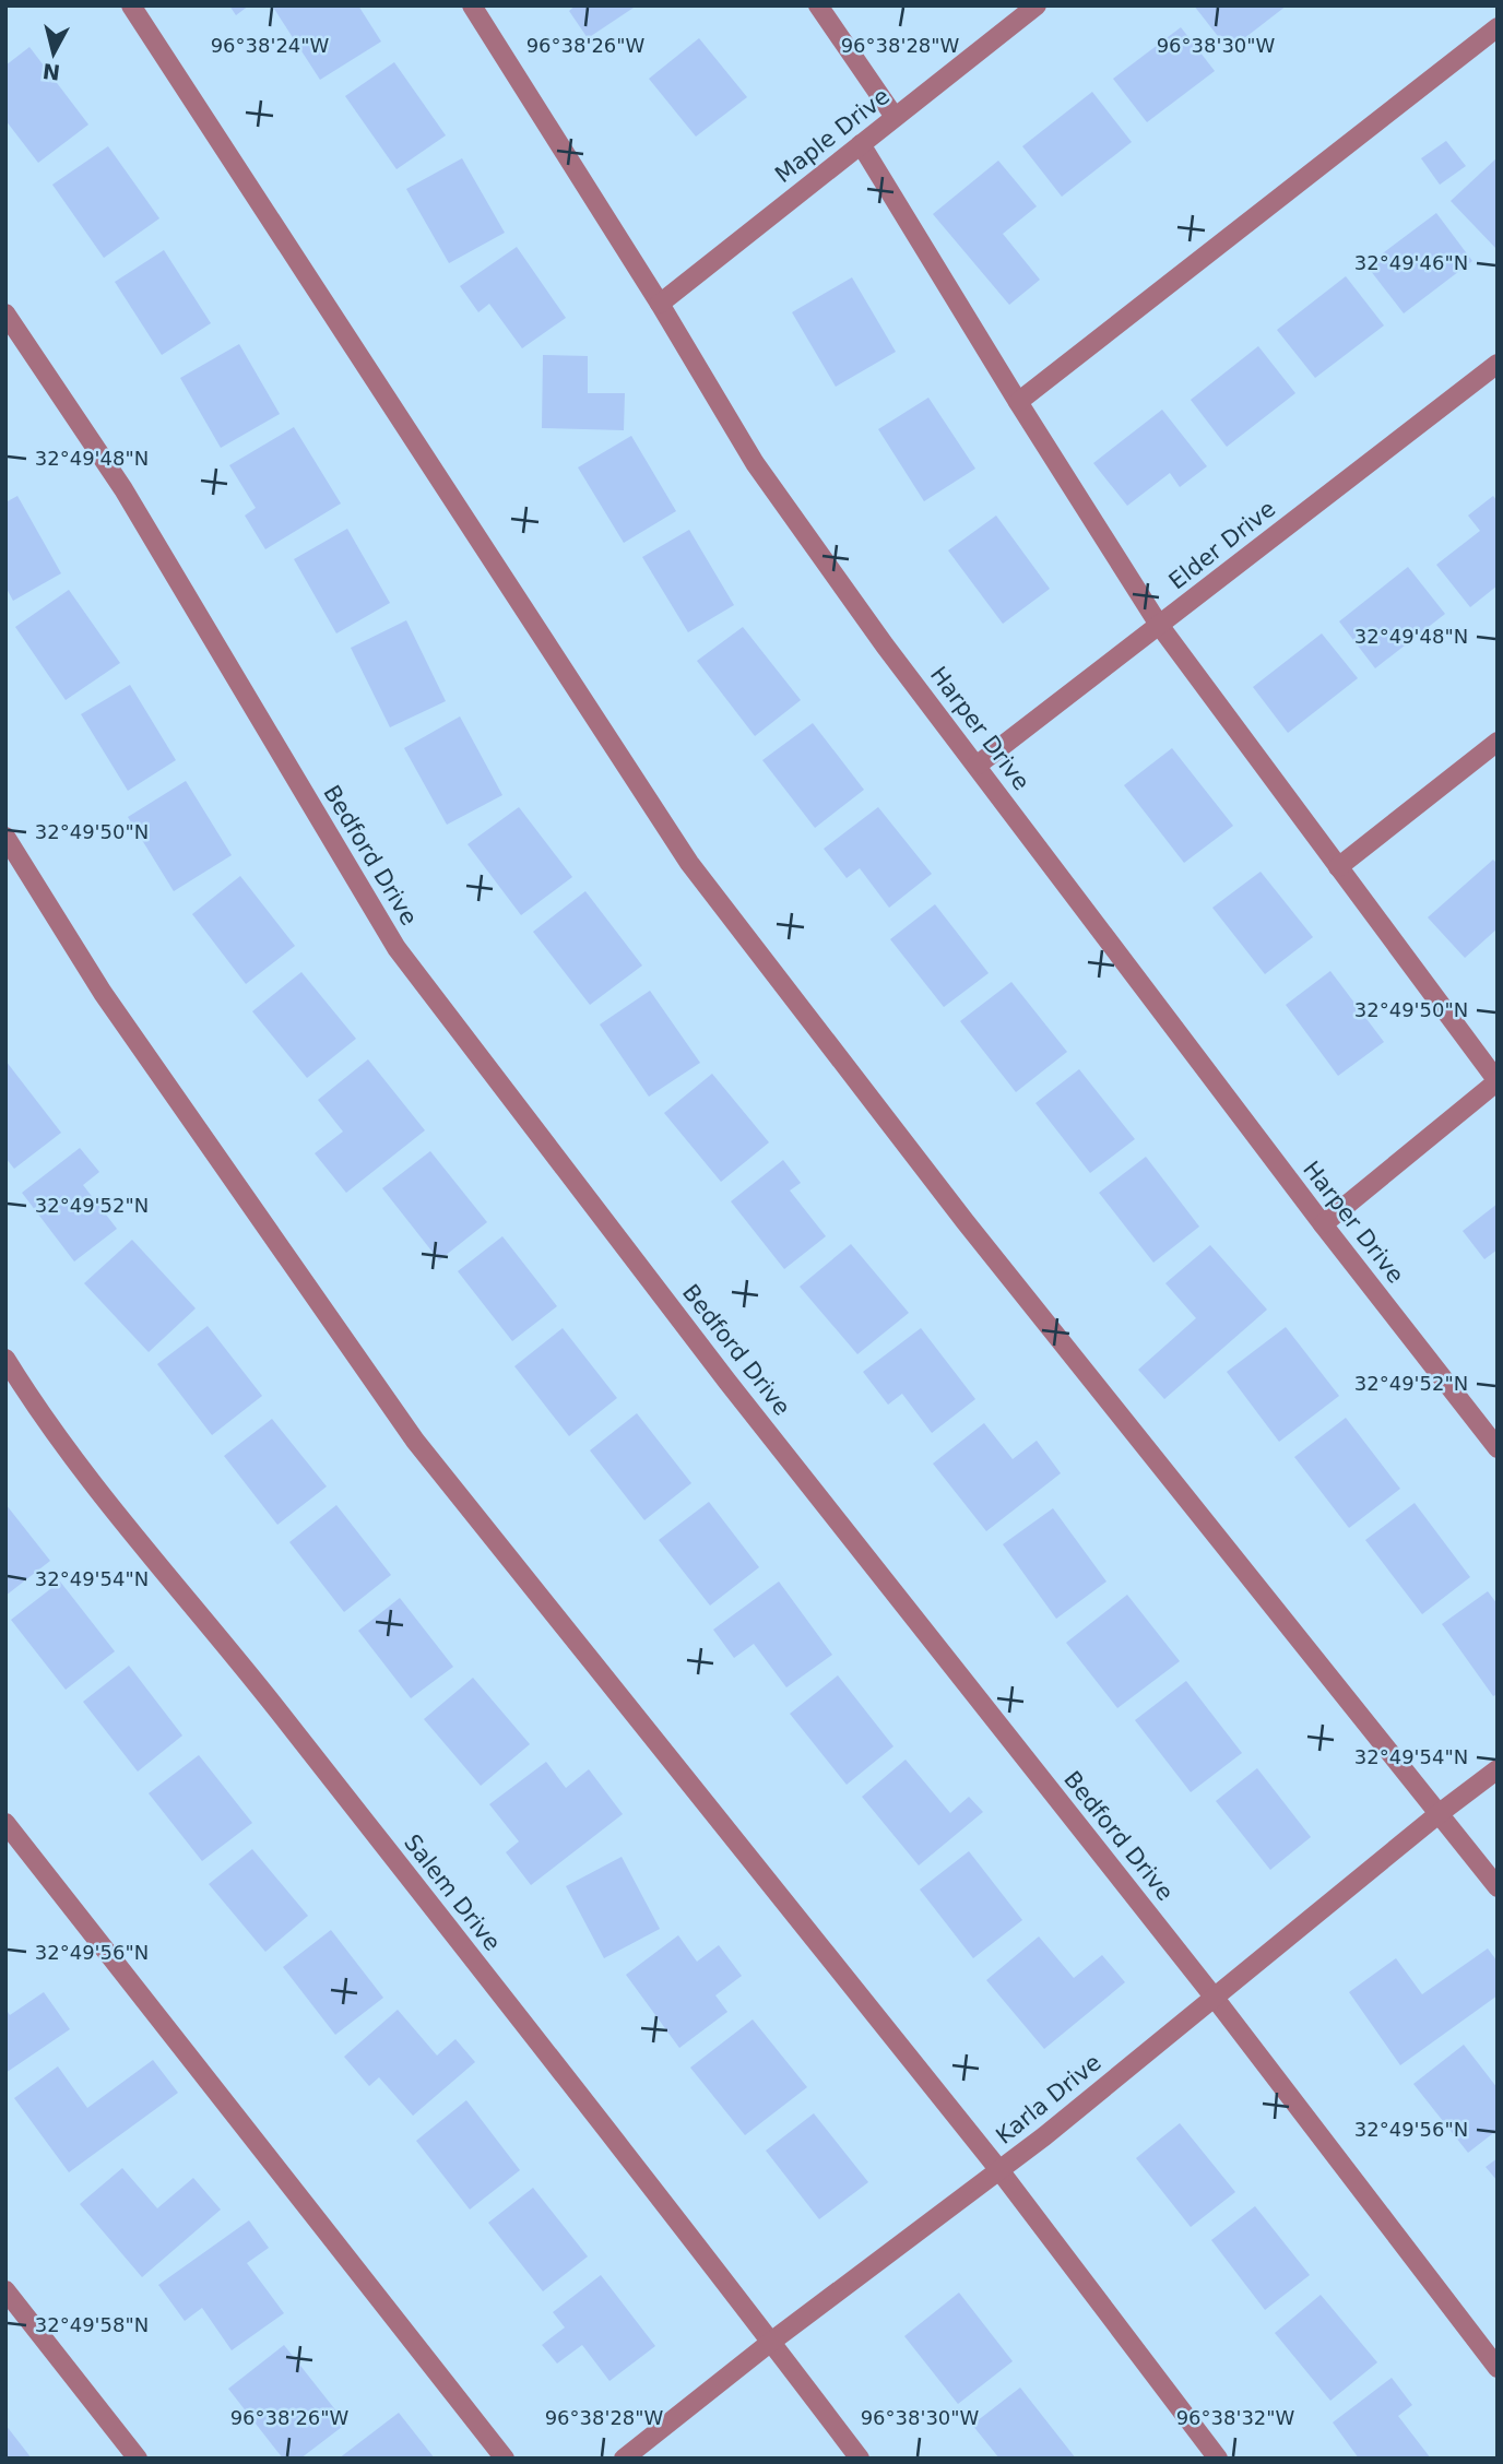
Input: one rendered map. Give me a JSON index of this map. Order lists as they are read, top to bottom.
{
  "streets": {
    "street": [
      "Maple Drive",
      "Elder Drive",
      "Harper Drive",
      "Bedford Drive",
      "Salem Drive",
      "Karla Drive"
    ]
  },
  "crossings": [
    ["Maple Drive", "Harper Drive"],
    ["Elder Drive", "Harper Drive"],
    ["Bedford Drive", "Karla Drive"],
    ["Salem Drive", "Karla Drive"]
  ],
  "north": "bottom",
  "coordinates": [
    "96°38'24\"W",
    "96°38'26\"W",
    "96°38'28\"W",
    "96°38'30\"W",
    "32°49'46\"N",
    "32°49'48\"N",
    "32°49'50\"N",
    "32°49'52\"N",
    "32°49'54\"N",
    "32°49'56\"N",
    "32°49'58\"N",
    "96°38'32\"W"
  ]
}
